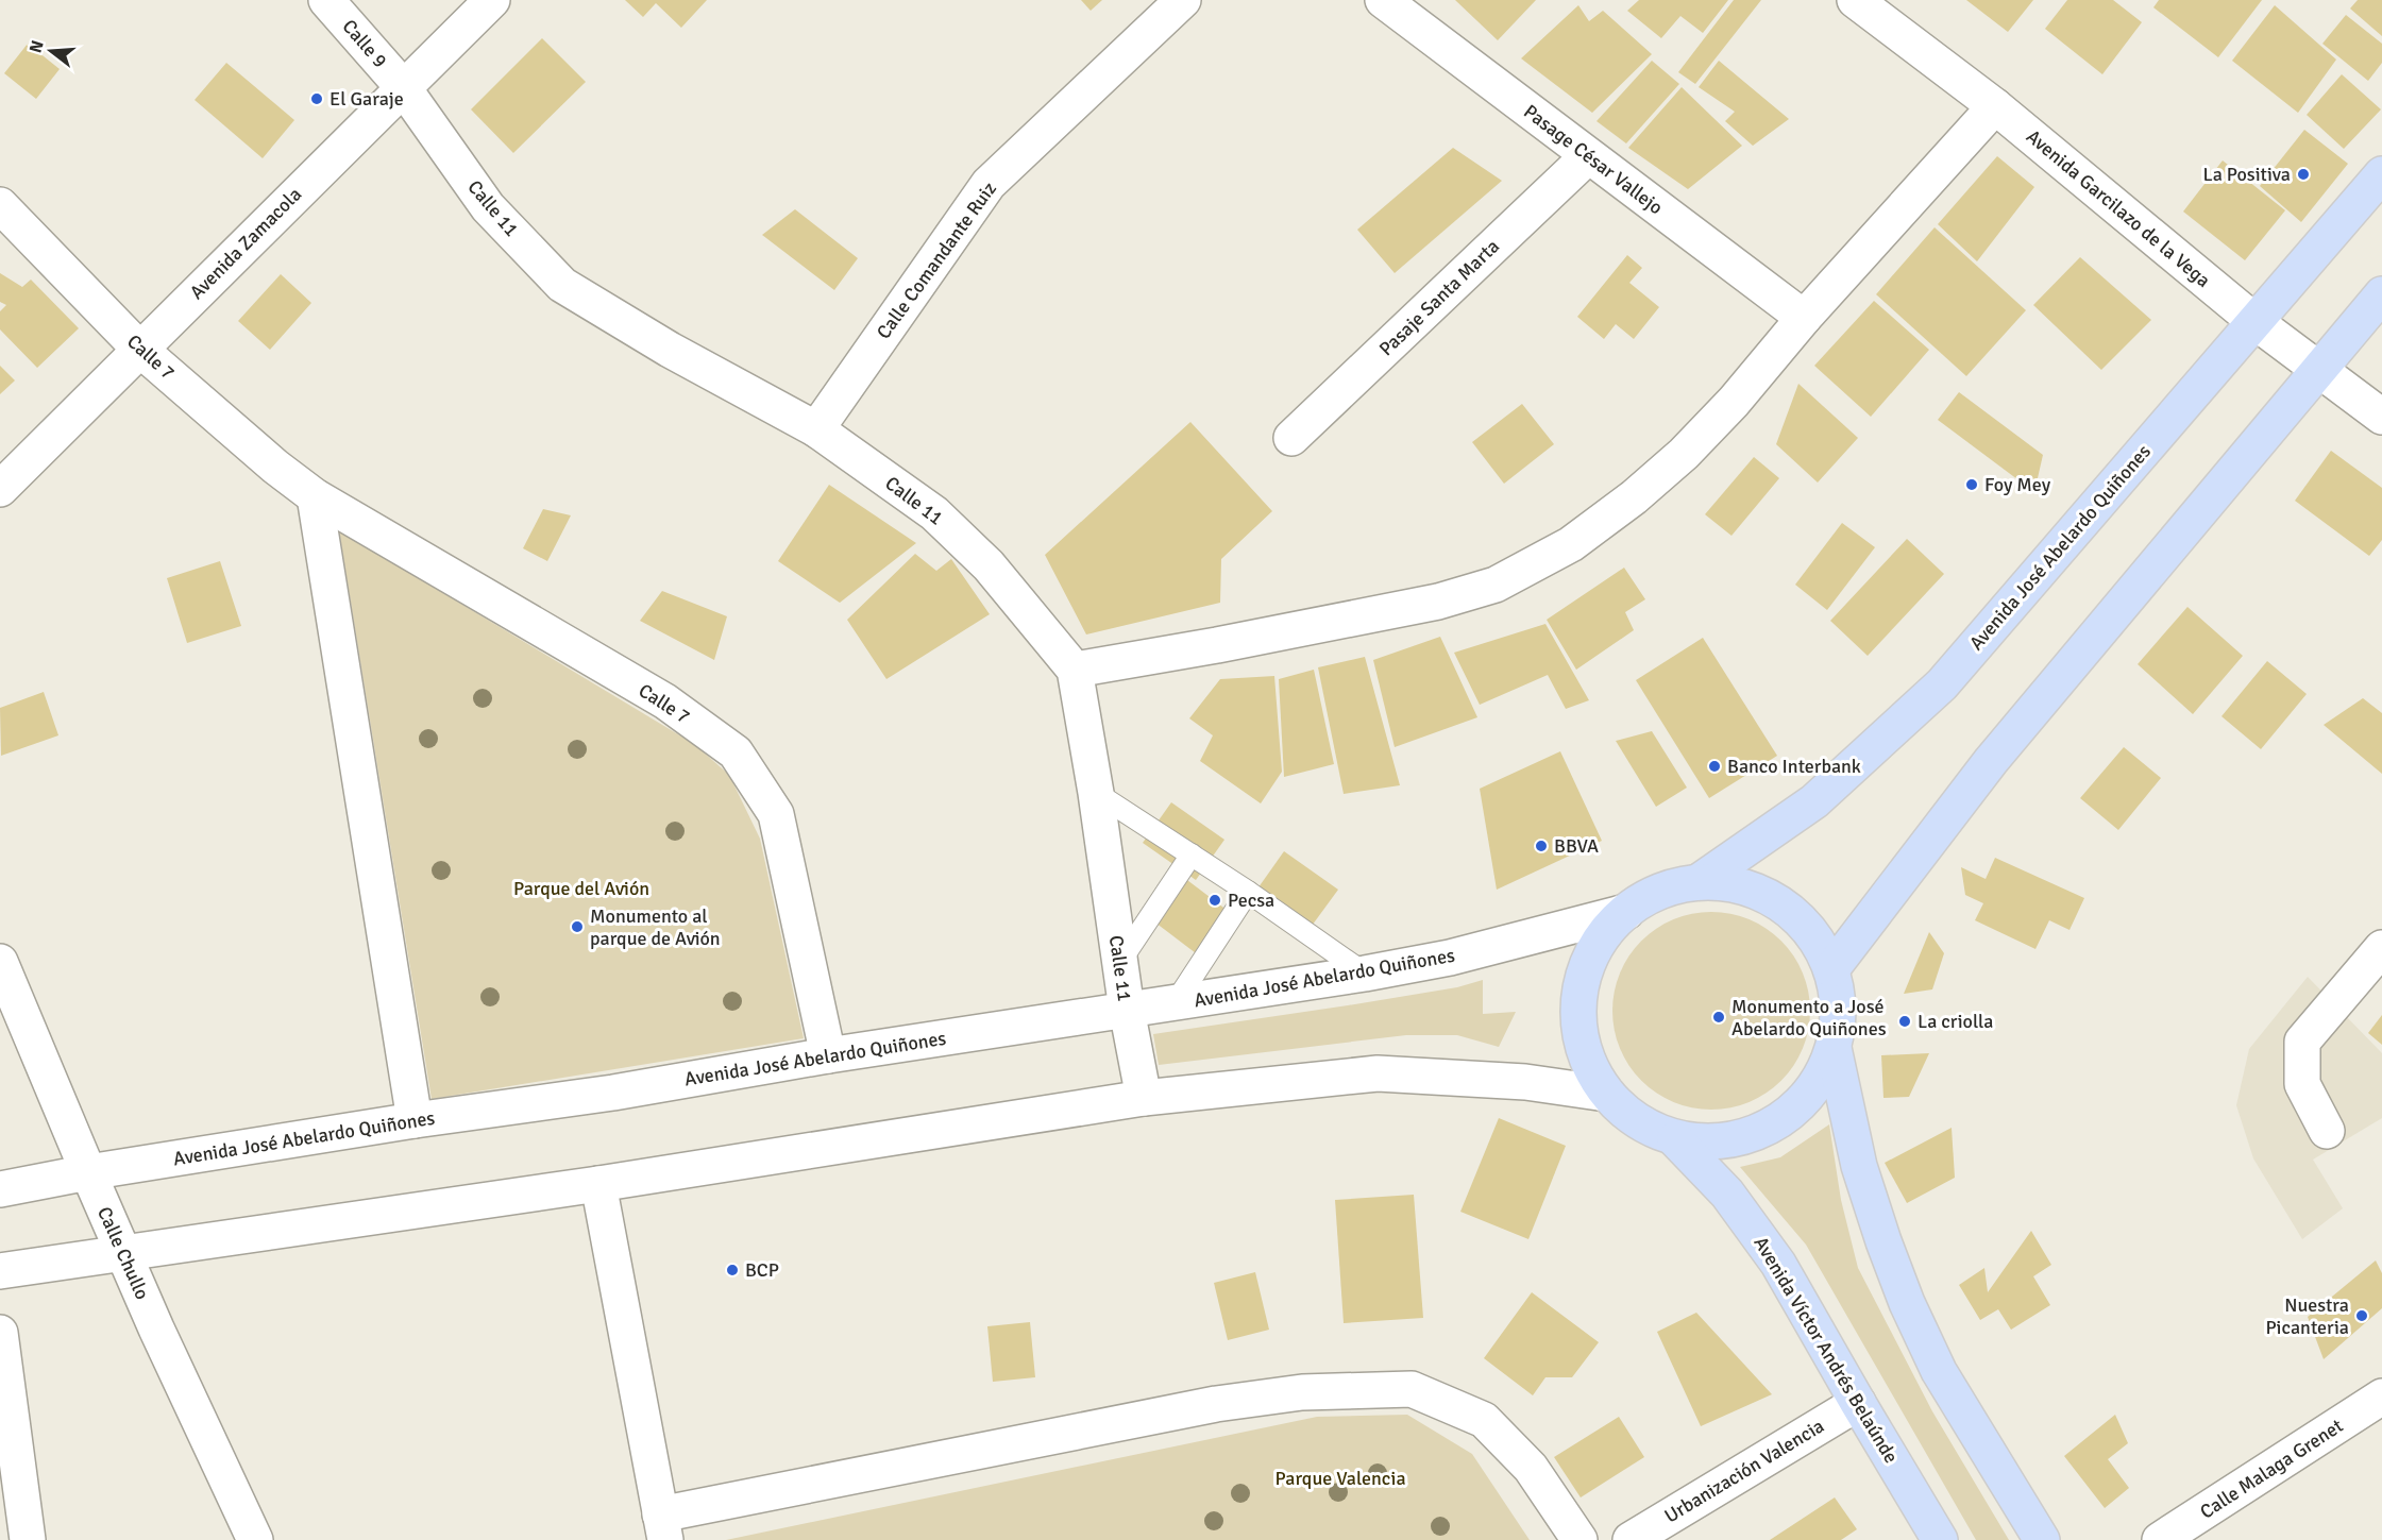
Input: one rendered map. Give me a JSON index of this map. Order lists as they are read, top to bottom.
{
  "streets": {
    "main road": ["Avenida José Abelardo Quiñones", "Avenida Víctor Andrés Belaúnde"],
    "street": [
      "Calle 9",
      "Pasage César Vallejo",
      "Calle 11",
      "Avenida Garcilazo de la Vega",
      "Avenida Zamacola",
      "Calle Comandante Ruiz",
      "Pasaje Santa Marta",
      "Calle 7",
      "Calle Chullo",
      "Calle Malaga Grenet",
      "Urbanización Valencia"
    ]
  },
  "crossings": [
    ["Calle 9", "Calle 11"],
    ["Calle 9", "Avenida Zamacola"],
    ["Pasage César Vallejo", "Pasaje Santa Marta"],
    ["Calle 11", "Avenida Zamacola"],
    ["Calle 11", "Calle Comandante Ruiz"],
    ["Calle 11", "Avenida José Abelardo Quiñones"],
    ["Avenida Garcilazo de la Vega", "Avenida José Abelardo Quiñones"],
    ["Avenida Zamacola", "Calle 7"],
    ["Calle 7", "Avenida José Abelardo Quiñones"],
    ["Avenida José Abelardo Quiñones", "Calle Chullo"],
    ["Avenida Víctor Andrés Belaúnde", "Urbanización Valencia"]
  ],
  "parks": ["Parque del Avión", "Parque Valencia"],
  "places": [
    "El Garaje",
    "La Positiva",
    "Foy Mey",
    "Banco Interbank",
    "BBVA",
    "Pecsa",
    "Monumento al parque de Avión",
    "Monumento a José Abelardo Quiñones",
    "La criolla",
    "BCP",
    "Nuestra Picanteria"
  ],
  "north": "left"
}
